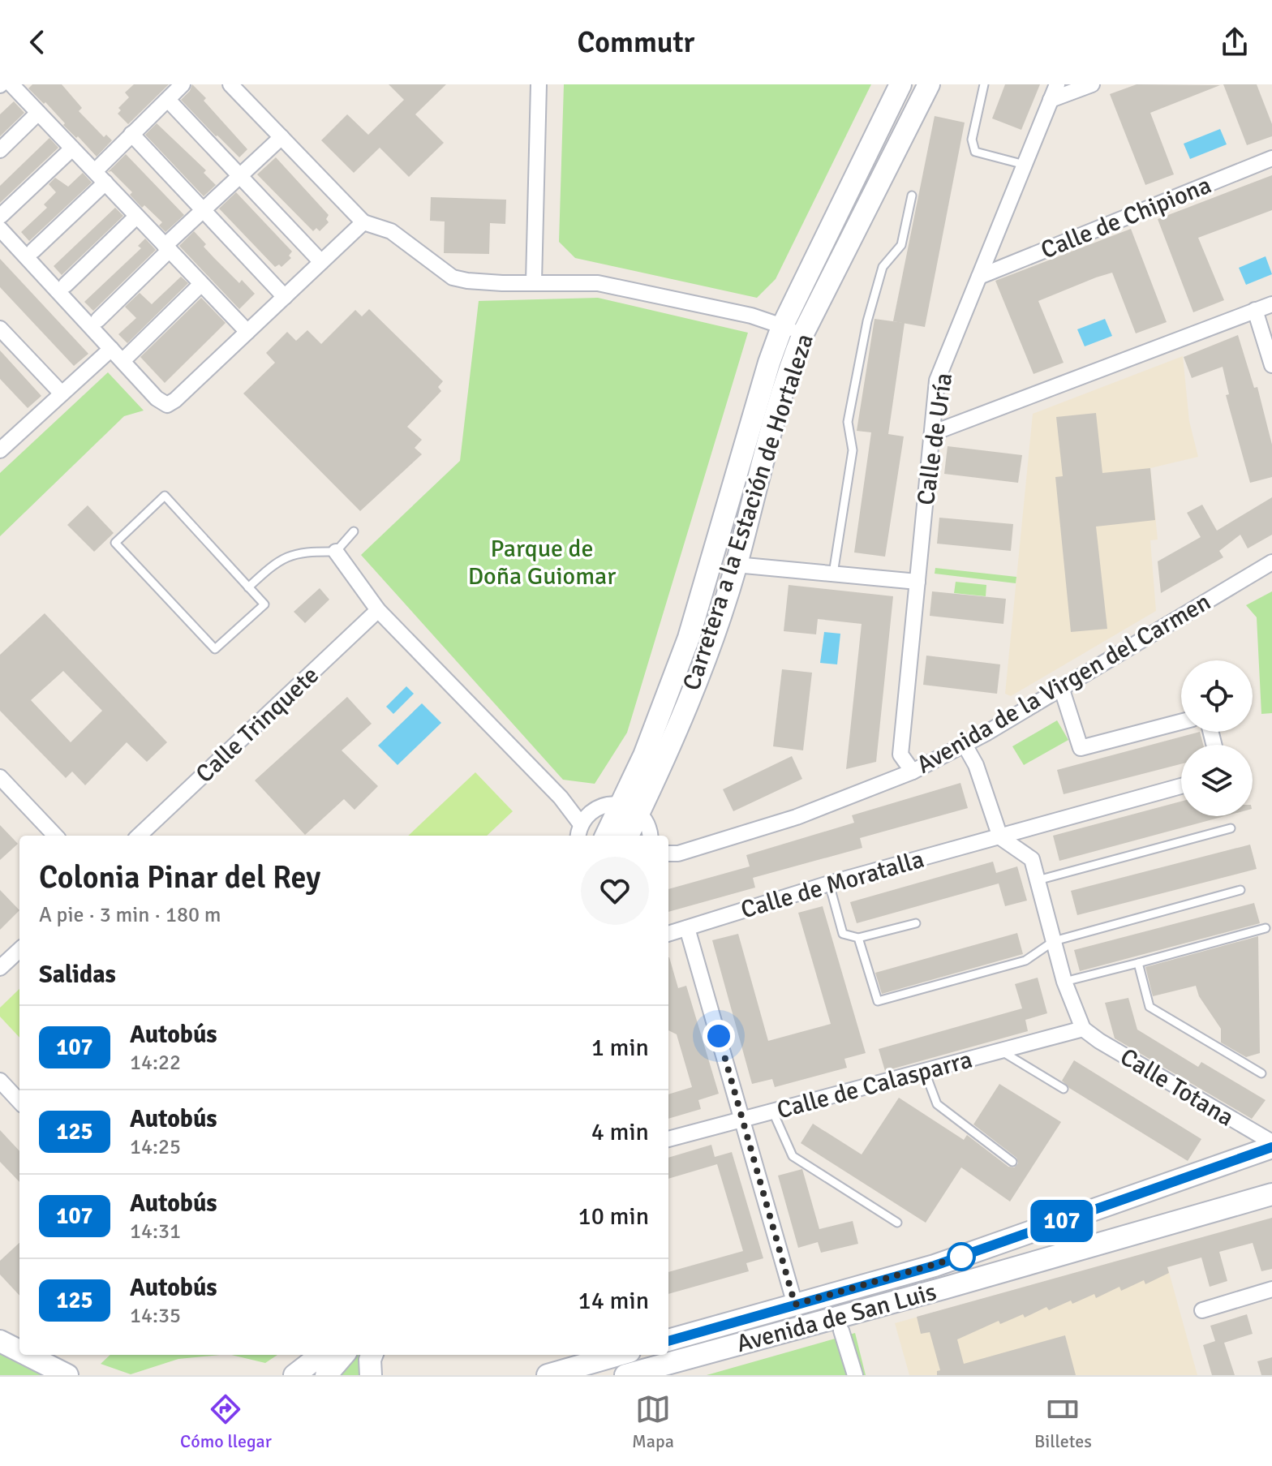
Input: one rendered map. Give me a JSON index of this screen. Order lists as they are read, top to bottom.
{
  "streets": {
    "street": [
      "Calle de Chipiona",
      "Calle de Uría",
      "Carretera a la Estación de Hortaleza",
      "Avenida de la Virgen del Carmen",
      "Calle Trinquete",
      "Calle de Moratalla",
      "Calle de Calasparra",
      "Calle Totana",
      "Avenida de San Luis"
    ]
  },
  "crossings": [
    ["Calle de Chipiona", "Calle de Uría"],
    ["Calle de Uría", "Avenida de la Virgen del Carmen"],
    ["Calle de Calasparra", "Calle Totana"]
  ],
  "parks": ["Parque de Doña Guiomar"],
  "lines": ["bus line 107"],
  "page": {
    "header": "Commutr",
    "on_map": "107",
    "heading": [
      ["Colonia Pinar del Rey", "A pie · 3 min · 180 m"],
      "Salidas"
    ],
    "list": [
      {
        "mark": "107",
        "name": "Autobús",
        "note": "14:22",
        "value": "1 min"
      },
      {
        "mark": "125",
        "name": "Autobús",
        "note": "14:25",
        "value": "4 min"
      },
      {
        "mark": "107",
        "name": "Autobús",
        "note": "14:31",
        "value": "10 min"
      },
      {
        "mark": "125",
        "name": "Autobús",
        "note": "14:35",
        "value": "14 min"
      }
    ],
    "tabs": ["Cómo llegar", "Mapa", "Billetes"]
  }
}
